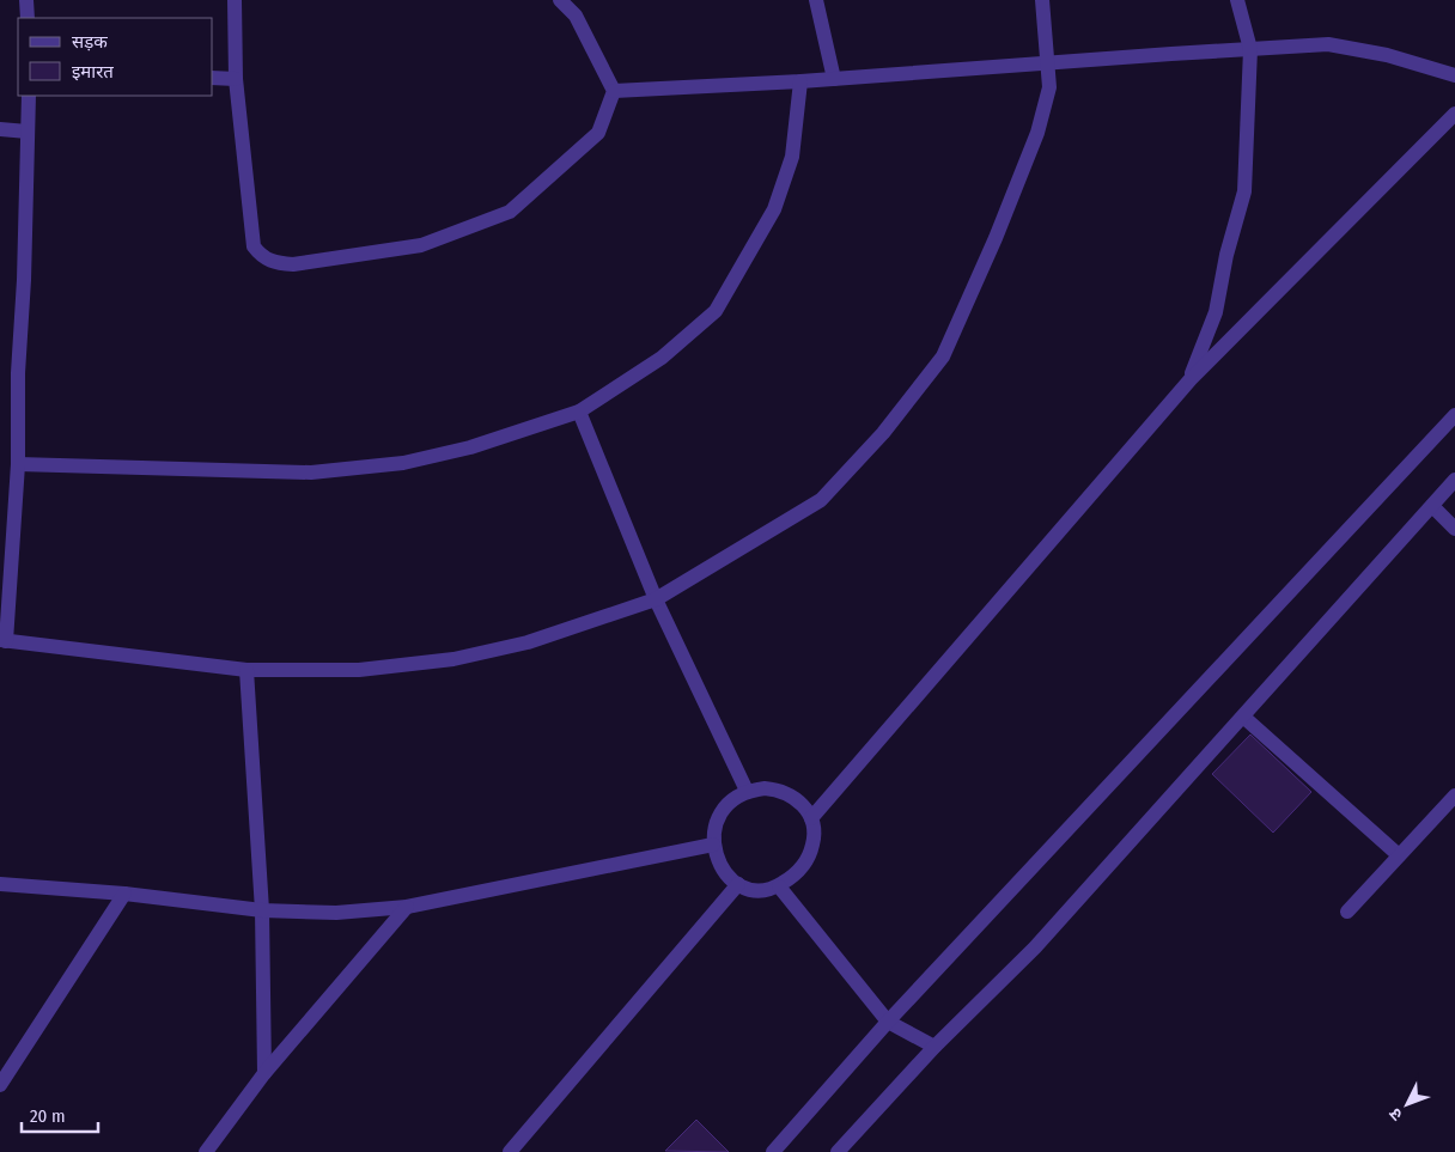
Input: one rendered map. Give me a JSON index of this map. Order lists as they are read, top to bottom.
{
  "legend": ["सड़क", "इमारत"],
  "scale_bar": "20 m",
  "north": "bottom left"
}
